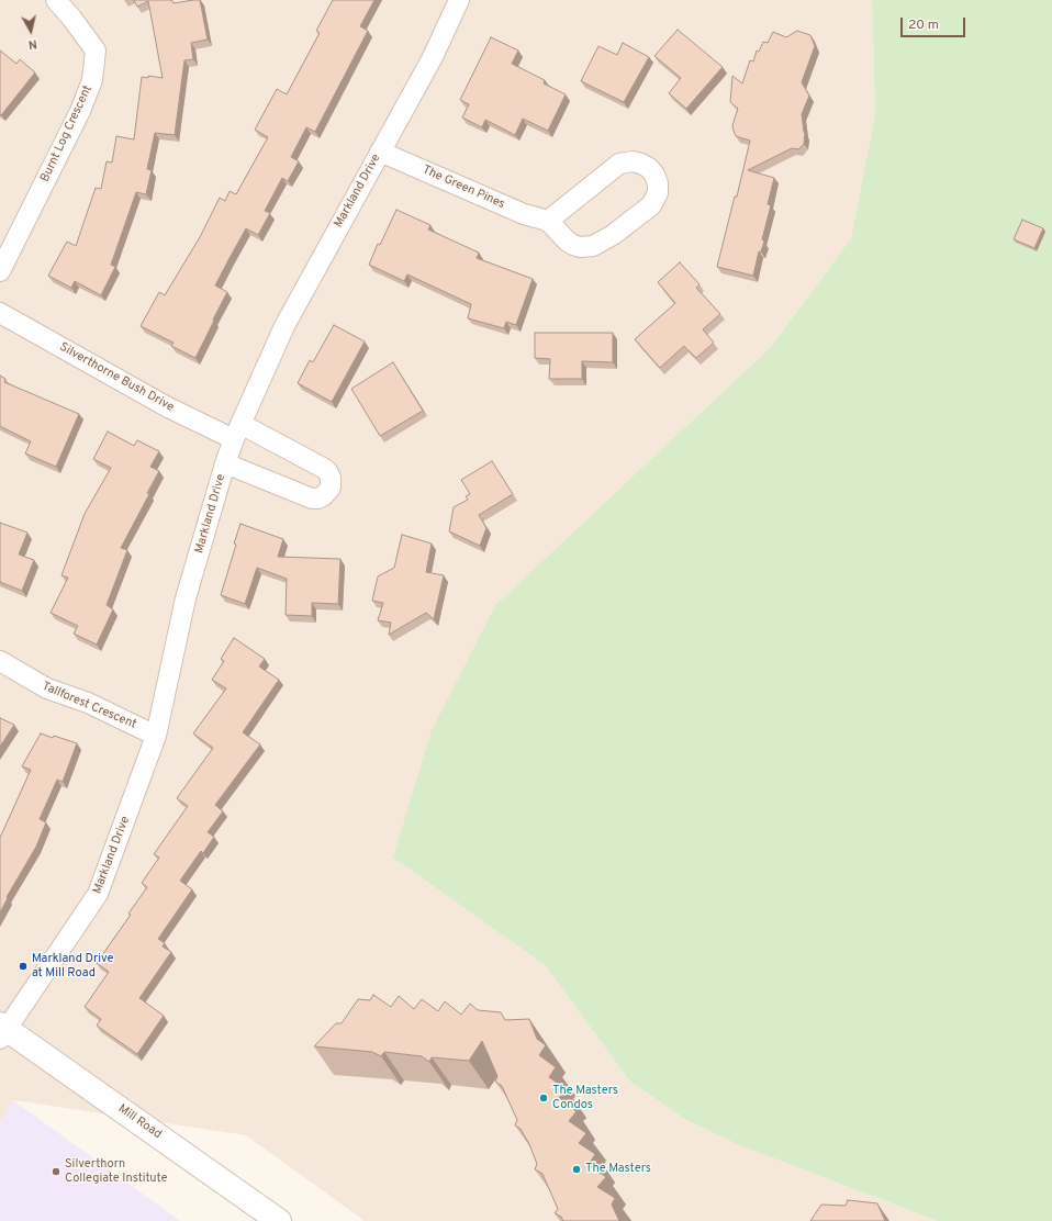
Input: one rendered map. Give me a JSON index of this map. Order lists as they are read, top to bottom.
{
  "streets": {
    "street": [
      "Burnt Log Crescent",
      "The Green Pines",
      "Markland Drive",
      "Silverthorne Bush Drive",
      "Tallforest Crescent",
      "Mill Road"
    ]
  },
  "crossings": [
    ["The Green Pines", "Markland Drive"],
    ["Markland Drive", "Silverthorne Bush Drive"],
    ["Markland Drive", "Tallforest Crescent"],
    ["Markland Drive", "Mill Road"]
  ],
  "places": [
    "Markland Drive at Mill Road",
    "The Masters Condos",
    "The Masters",
    "Silverthorn Collegiate Institute"
  ],
  "scale_bar": "20 m",
  "north": "bottom"
}
